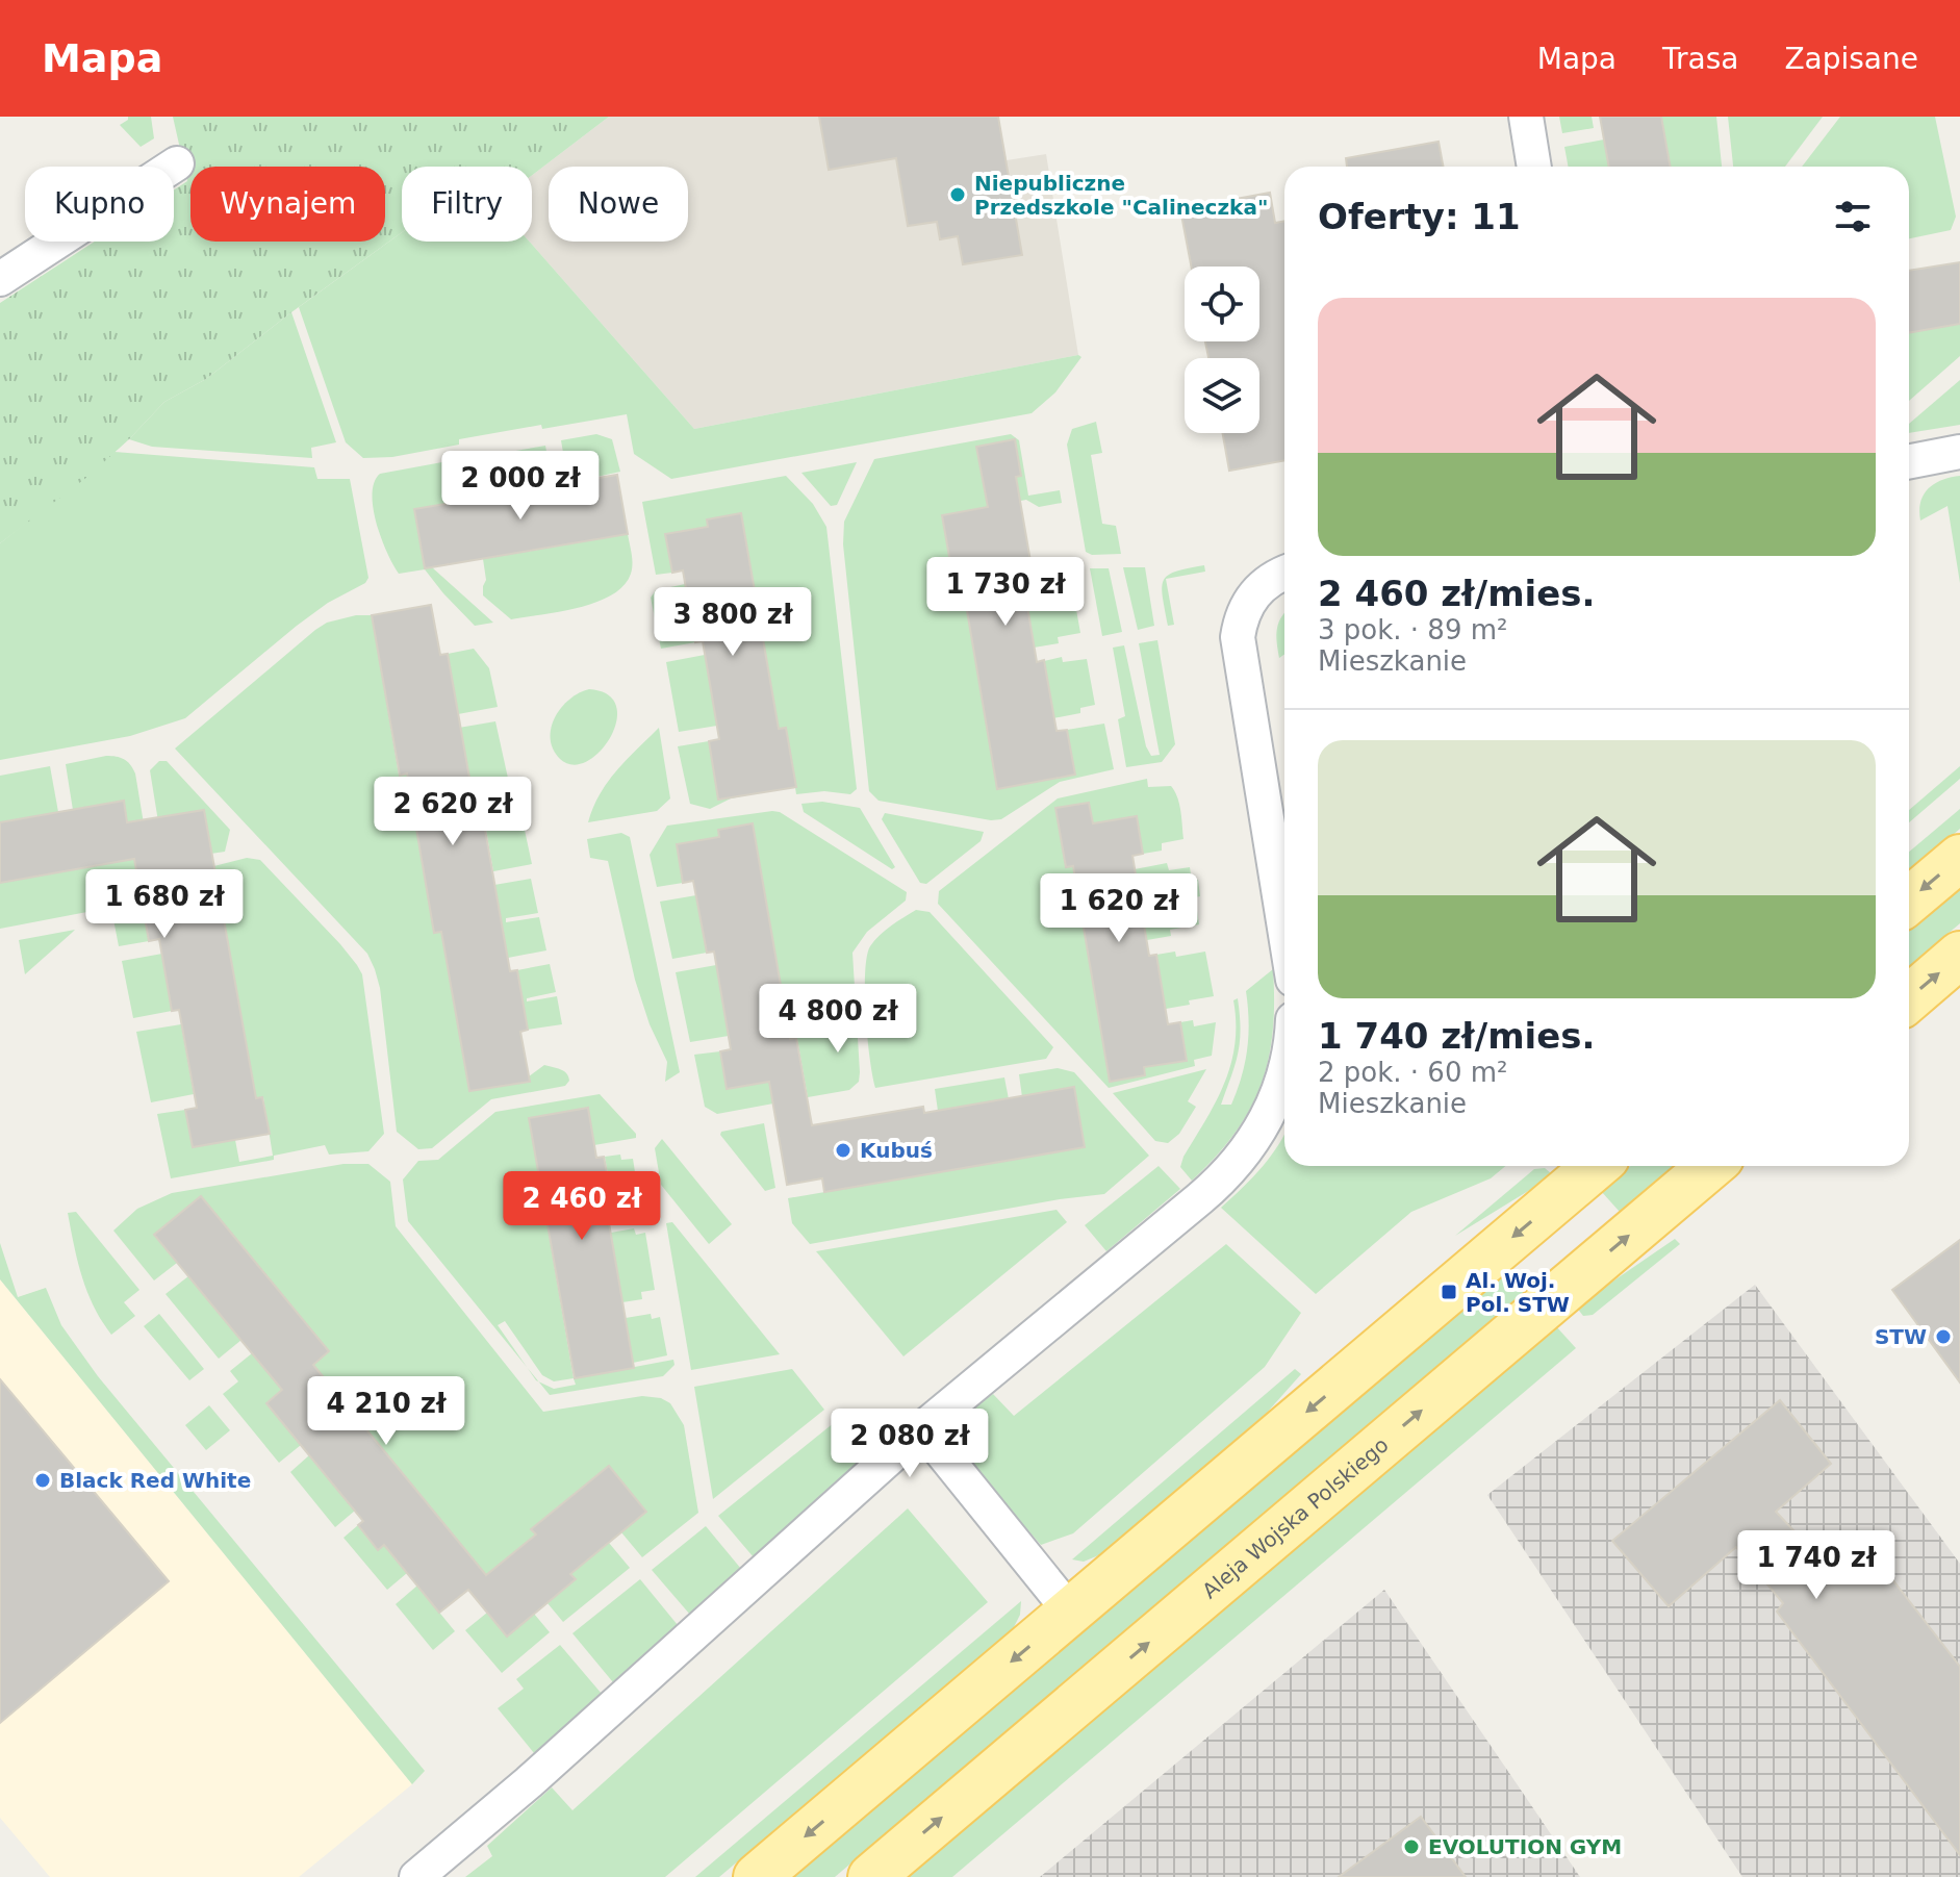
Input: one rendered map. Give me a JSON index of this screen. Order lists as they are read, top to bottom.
{
  "streets": {
    "main road": ["Aleja Wojska Polskiego"]
  },
  "places": {
    "other": [
      "Niepubliczne Przedszkole \"Calineczka\"",
      "Kubuś",
      "STW",
      "Black Red White",
      "EVOLUTION GYM"
    ],
    "transit": ["Al. Woj. Pol. STW"]
  },
  "page": {
    "header": "Mapa",
    "nav": ["Mapa", "Trasa", "Zapisane"],
    "chip": [
      "Kupno",
      "Wynajem",
      "Filtry",
      "Nowe"
    ],
    "heading": "Oferty: 11",
    "list": [
      {
        "name": "2 460 zł/mies.",
        "note": "3 pok. · 89 m² · Mieszkanie"
      },
      {
        "name": "1 740 zł/mies.",
        "note": "2 pok. · 60 m² · Mieszkanie"
      }
    ],
    "price": [
      "2 000 zł",
      "1 730 zł",
      "3 800 zł",
      "2 620 zł",
      "1 680 zł",
      "1 620 zł",
      "4 800 zł",
      "2 460 zł",
      "4 210 zł",
      "2 080 zł",
      "1 740 zł"
    ]
  }
}
